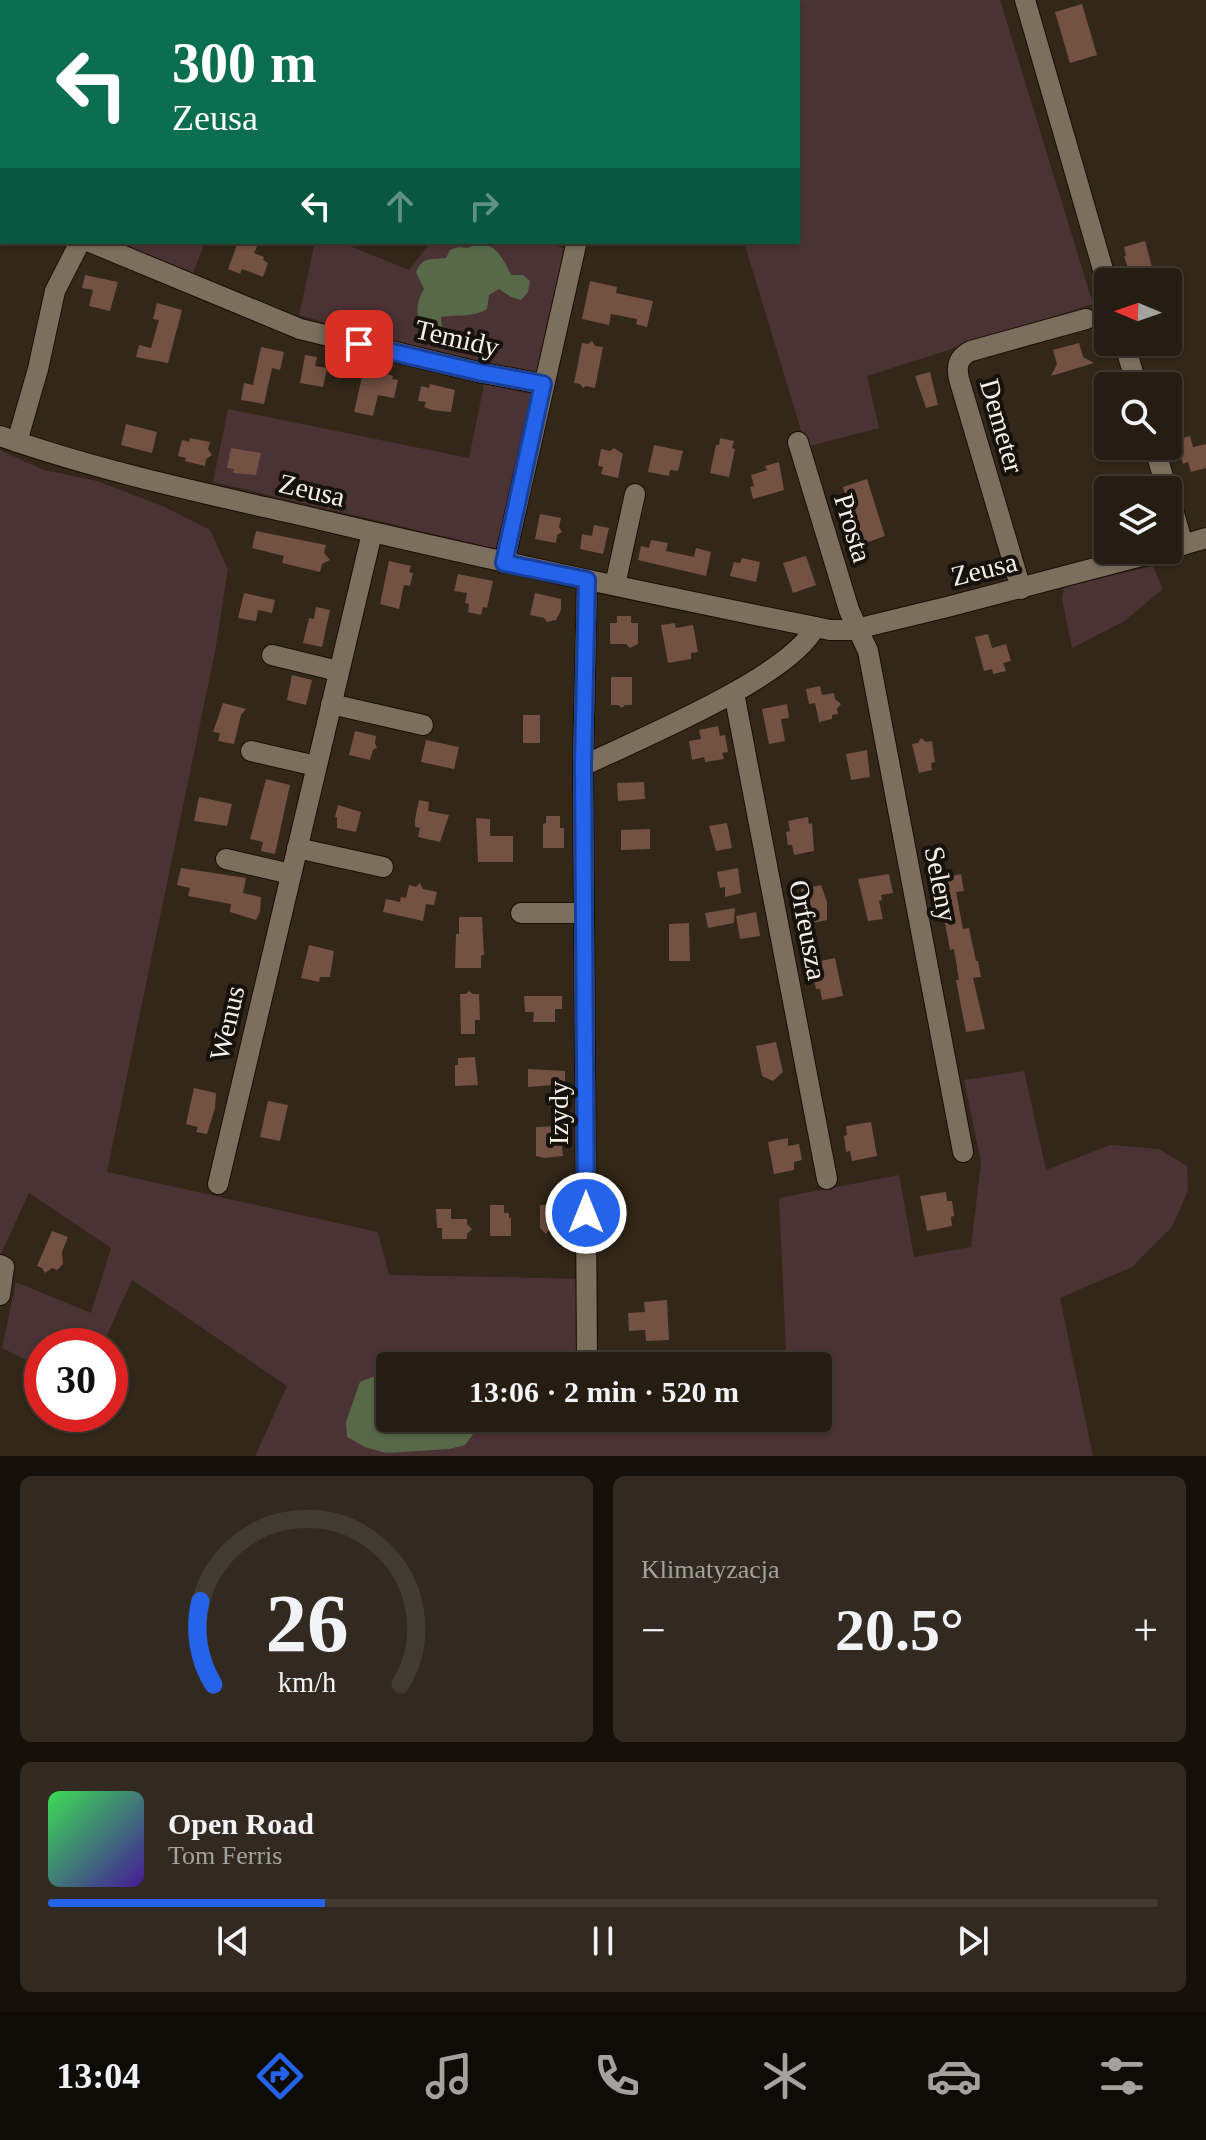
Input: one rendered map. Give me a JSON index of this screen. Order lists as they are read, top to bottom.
{
  "streets": {
    "street": [
      "Temidy",
      "Demeter",
      "Zeusa",
      "Prosta",
      "Seleny",
      "Orfeusza",
      "Wenus",
      "Izydy"
    ]
  },
  "crossings": [
    ["Demeter", "Zeusa"],
    ["Zeusa", "Prosta"],
    ["Zeusa", "Seleny"],
    ["Zeusa", "Wenus"],
    ["Zeusa", "Izydy"],
    ["Prosta", "Seleny"]
  ],
  "north": "left",
  "page": {
    "turn": ["300 m", "Zeusa"],
    "limit": "30",
    "trip": "13:06 · 2 min · 520 m",
    "tile": "Klimatyzacja",
    "heat": ["−", "20.5°", "+"],
    "song": ["Open Road", "Tom Ferris"],
    "tabs": "13:04",
    "gauge": ["26", "km/h"]
  }
}
